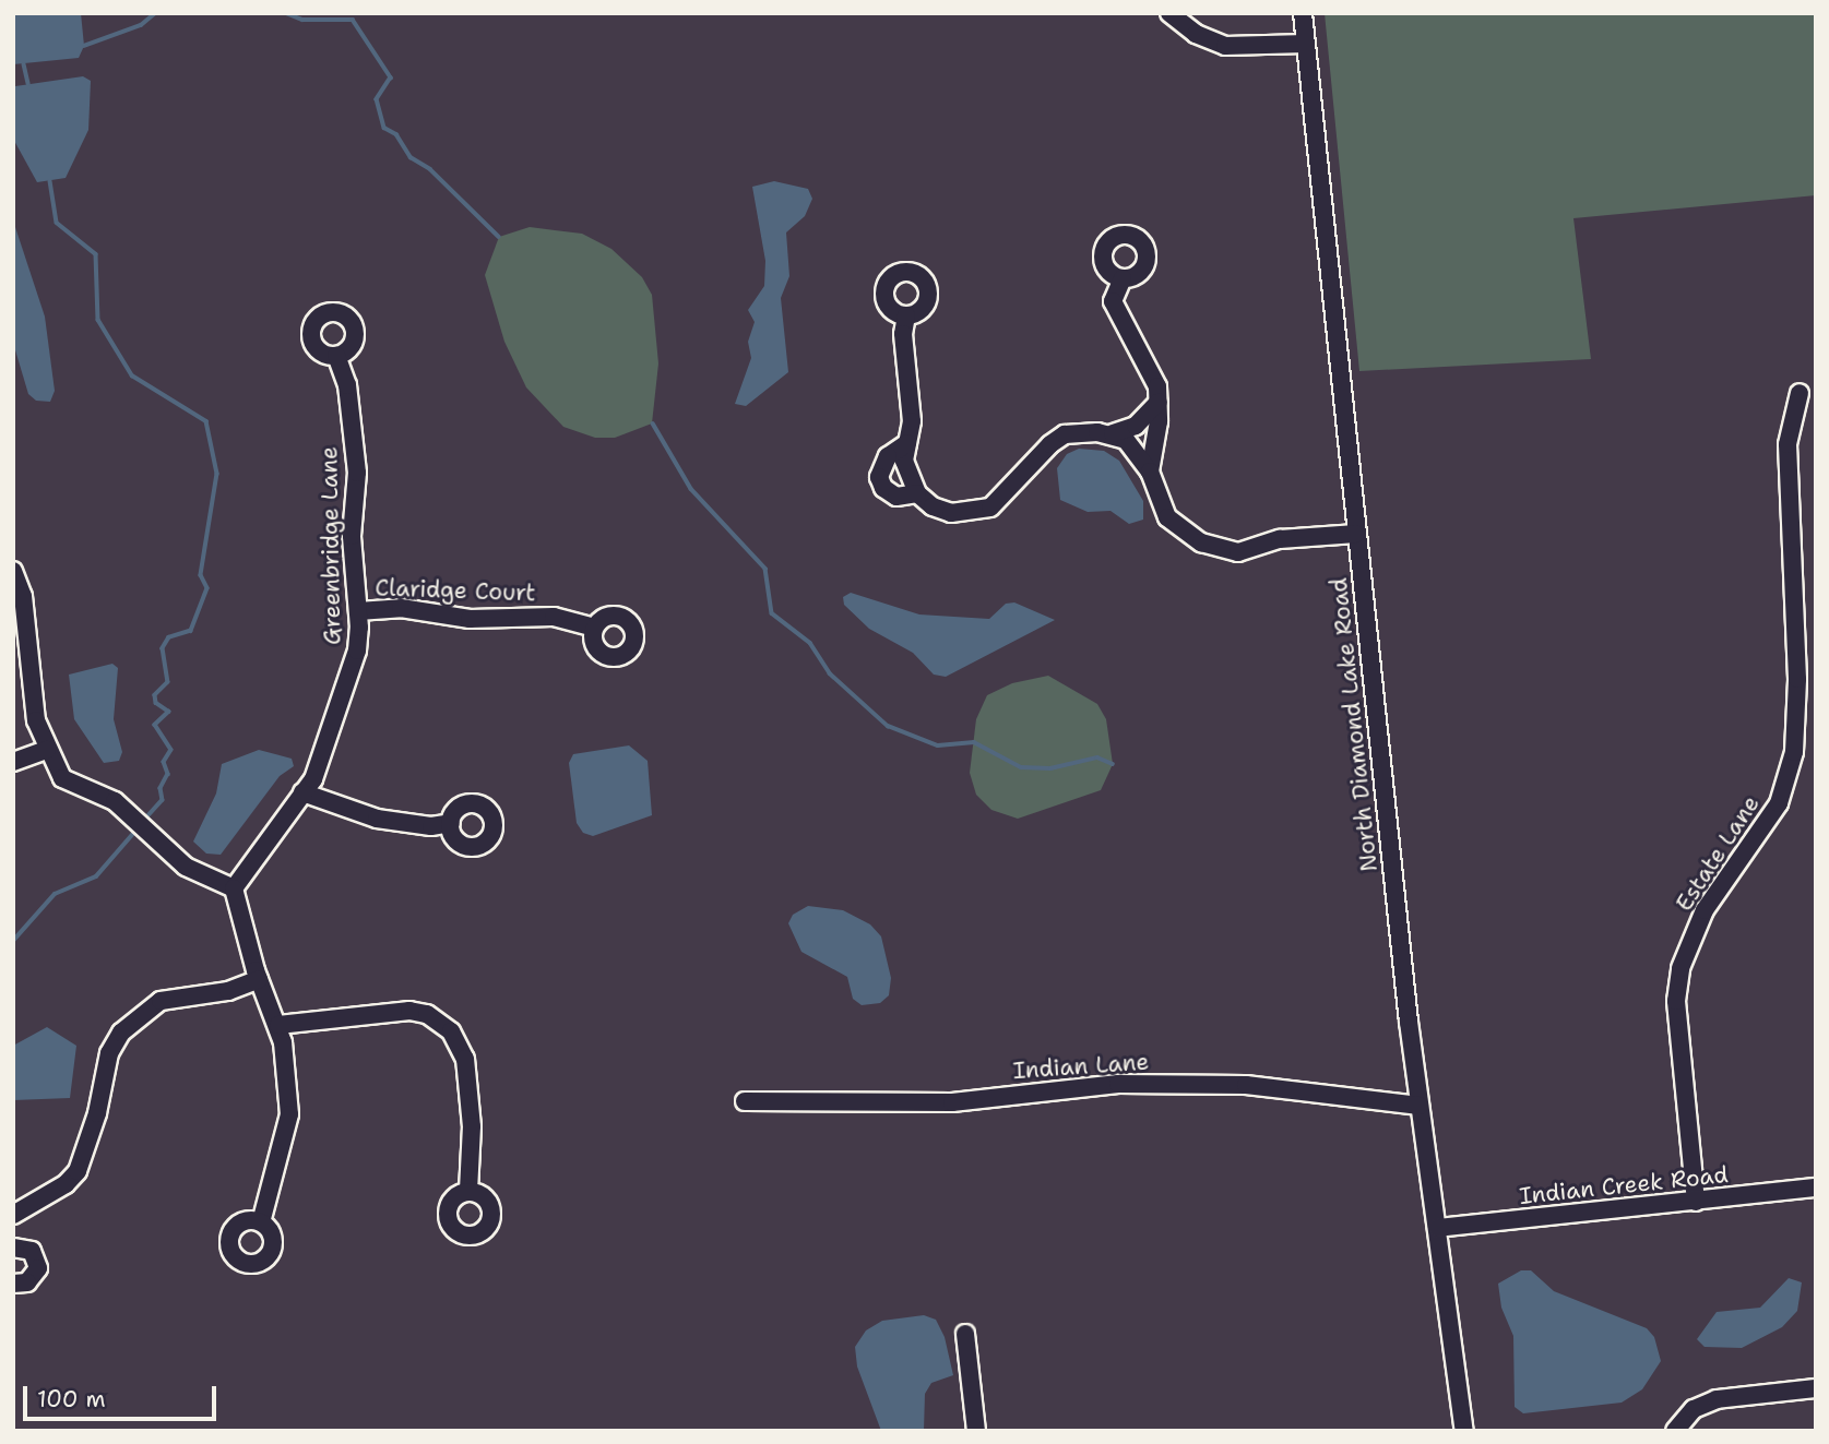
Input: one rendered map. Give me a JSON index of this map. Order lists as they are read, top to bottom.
{
  "streets": {
    "street": [
      "Greenbridge Lane",
      "Claridge Court",
      "North Diamond Lake Road",
      "Estate Lane",
      "Indian Lane",
      "Indian Creek Road"
    ]
  },
  "crossings": [
    ["Greenbridge Lane", "Claridge Court"],
    ["North Diamond Lake Road", "Indian Lane"],
    ["North Diamond Lake Road", "Indian Creek Road"],
    ["Estate Lane", "Indian Creek Road"]
  ],
  "scale_bar": "100 m"
}
